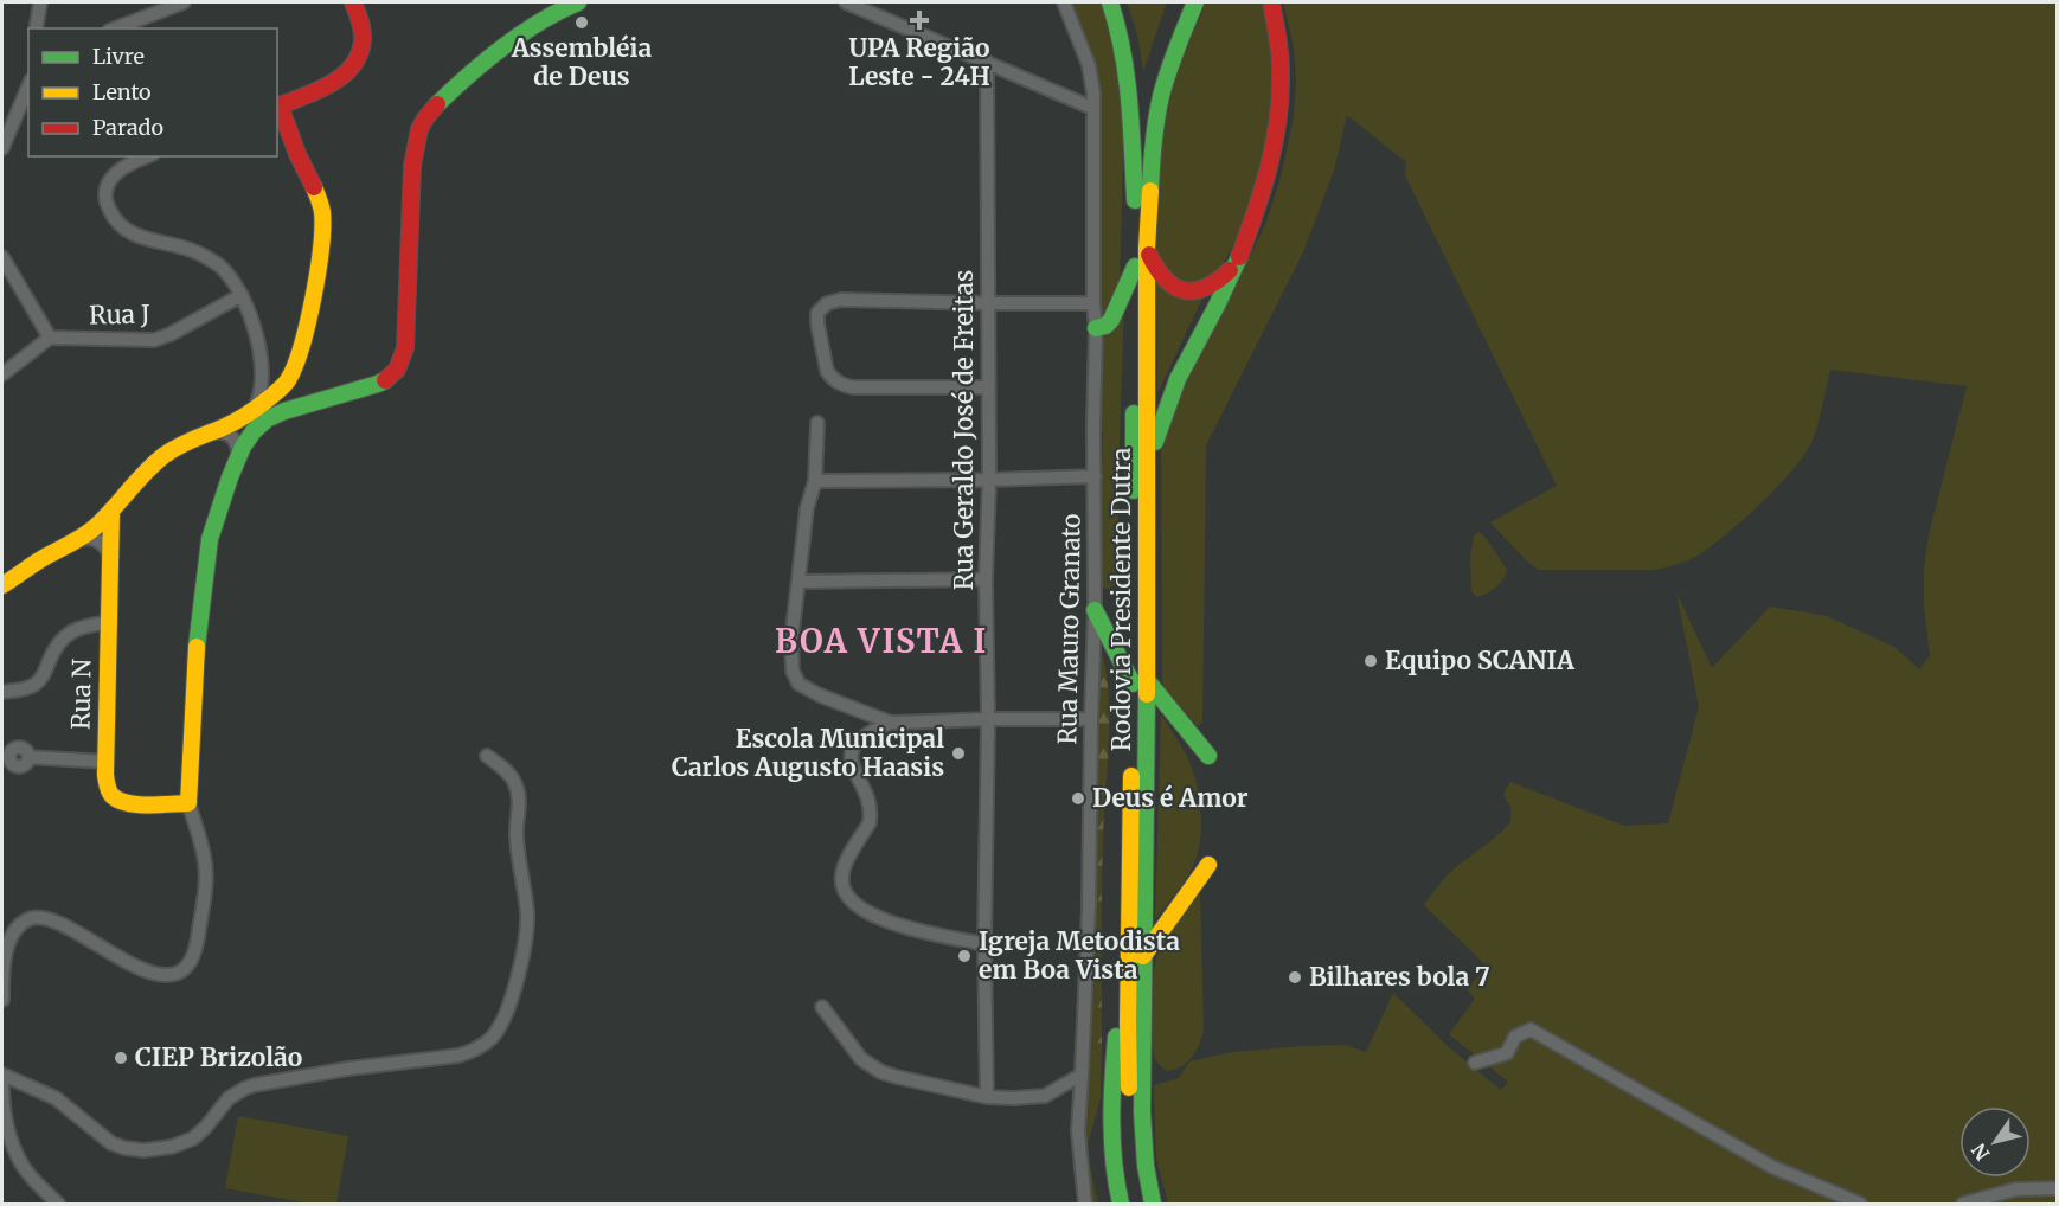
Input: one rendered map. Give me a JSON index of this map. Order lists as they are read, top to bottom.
{
  "streets": {
    "main road": ["Rodovia Presidente Dutra", "Rua N"],
    "street": ["Rua J", "Rua Geraldo José de Freitas", "Rua Mauro Granato"]
  },
  "districts": ["BOA VISTA I"],
  "places": {
    "health": ["UPA Região Leste - 24H"],
    "other": [
      "Assembléia de Deus",
      "Equipo SCANIA",
      "Escola Municipal Carlos Augusto Haasis",
      "Deus é Amor",
      "Igreja Metodista em Boa Vista",
      "Bilhares bola 7",
      "CIEP Brizolão"
    ]
  },
  "legend": ["Livre", "Lento", "Parado"],
  "north": "bottom left"
}
